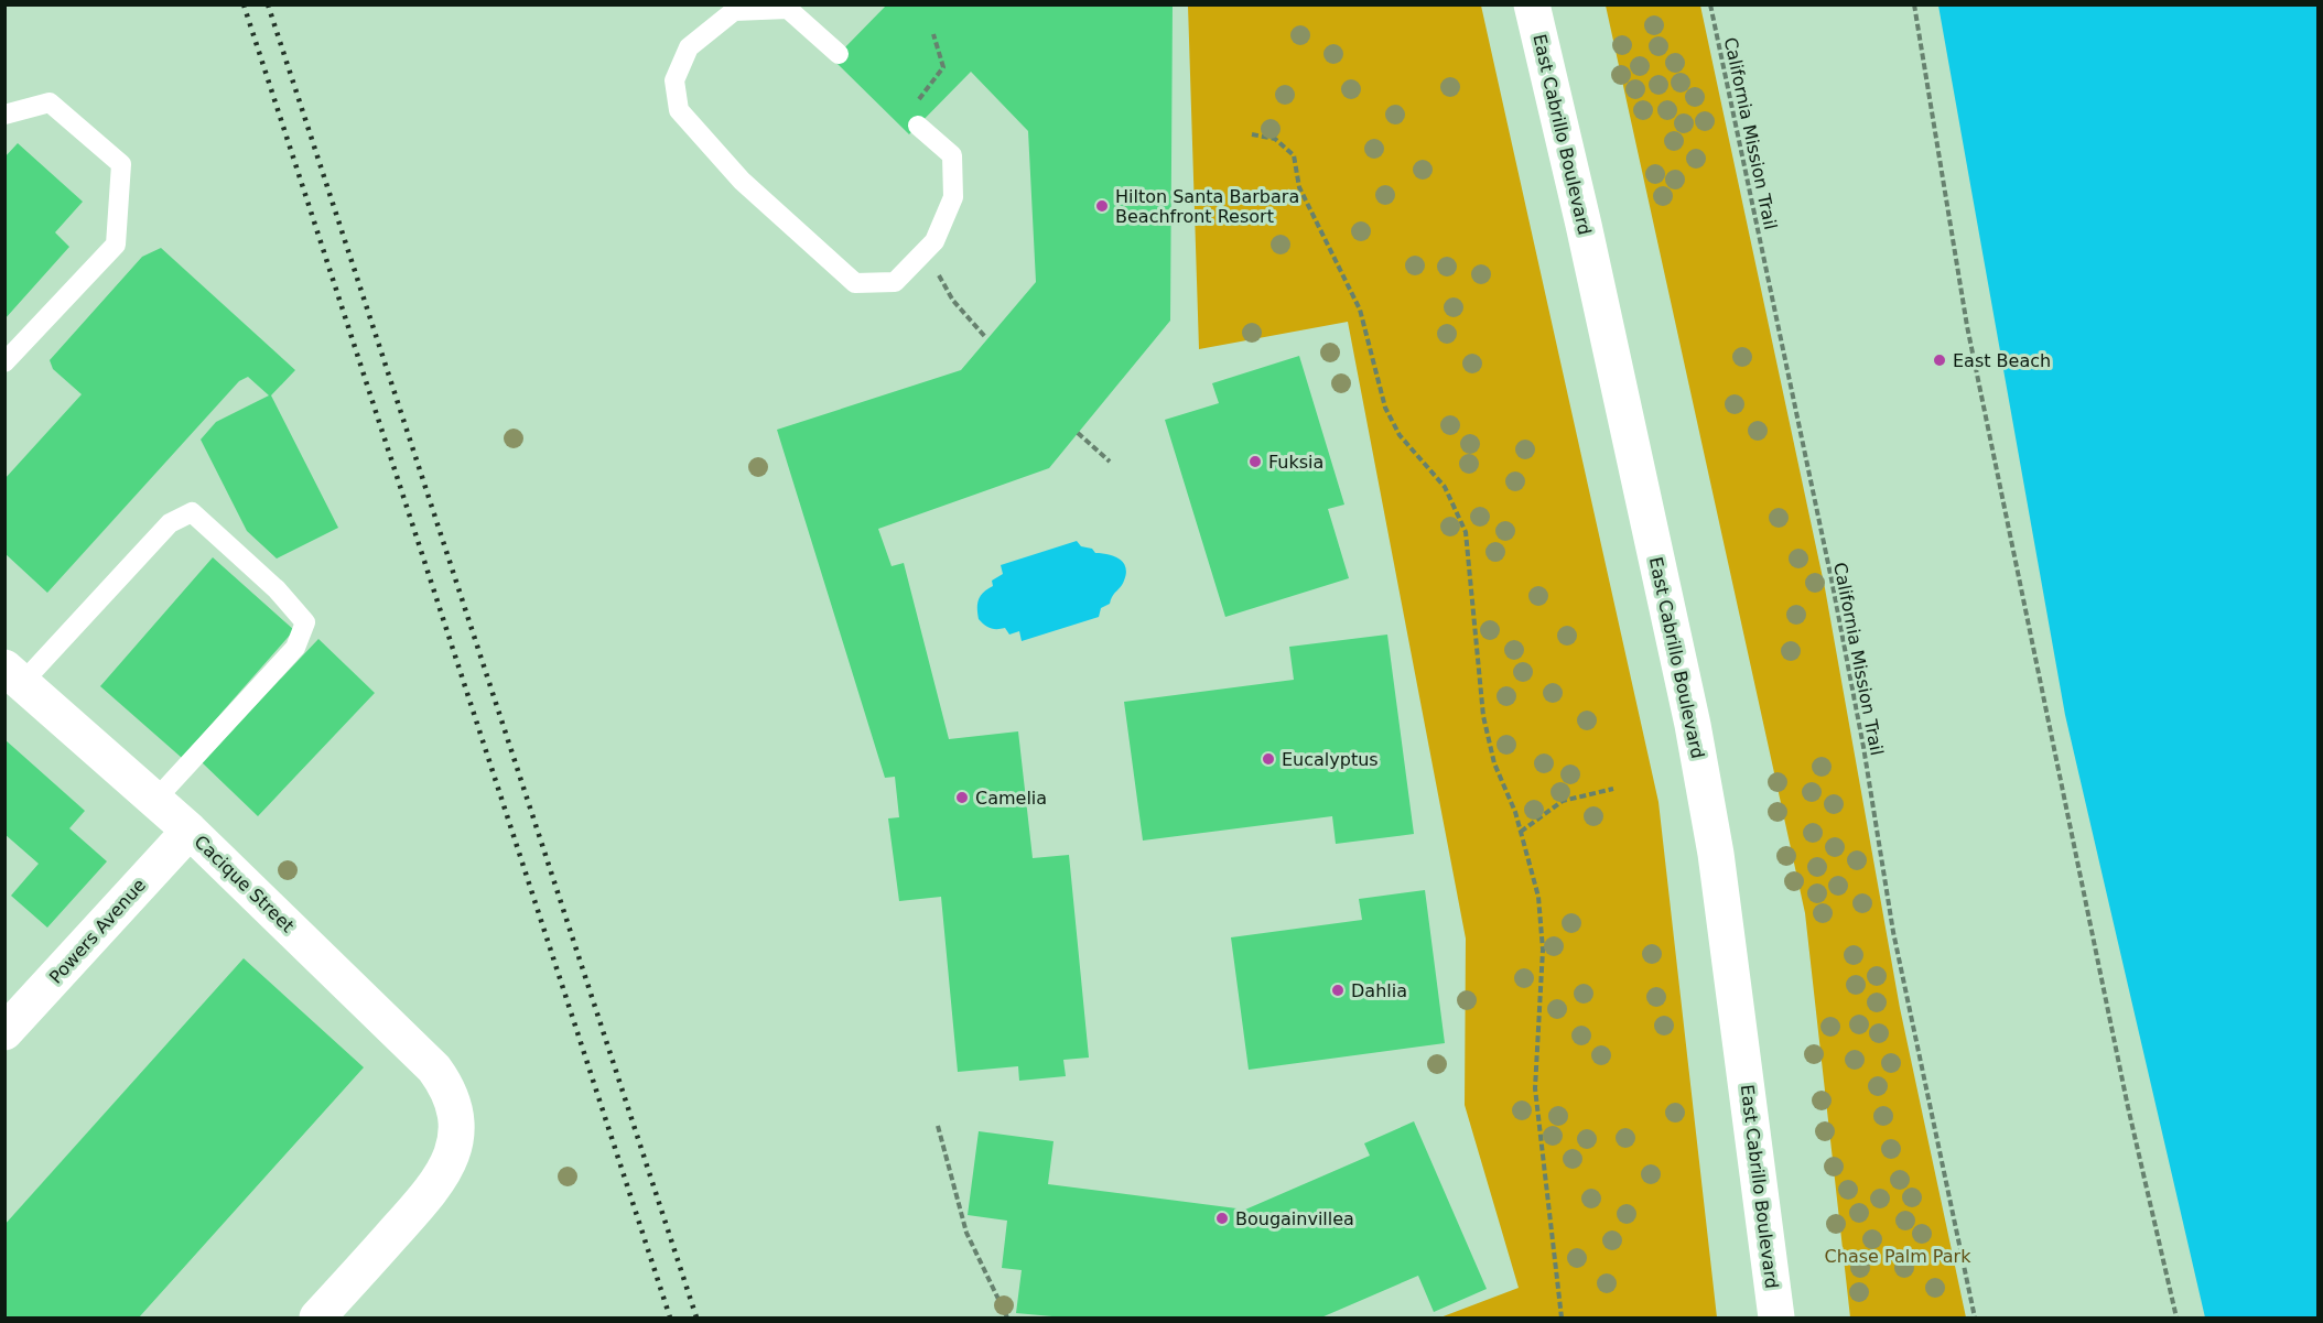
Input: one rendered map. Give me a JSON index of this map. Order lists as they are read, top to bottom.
{
  "streets": {
    "main road": ["East Cabrillo Boulevard", "Cacique Street", "Powers Avenue"],
    "path": ["California Mission Trail"]
  },
  "crossings": [
    ["Cacique Street", "Powers Avenue"]
  ],
  "parks": ["Chase Palm Park"],
  "places": [
    "Hilton Santa Barbara Beachfront Resort",
    "East Beach",
    "Fuksia",
    "Eucalyptus",
    "Camelia",
    "Dahlia",
    "Bougainvillea"
  ]
}
